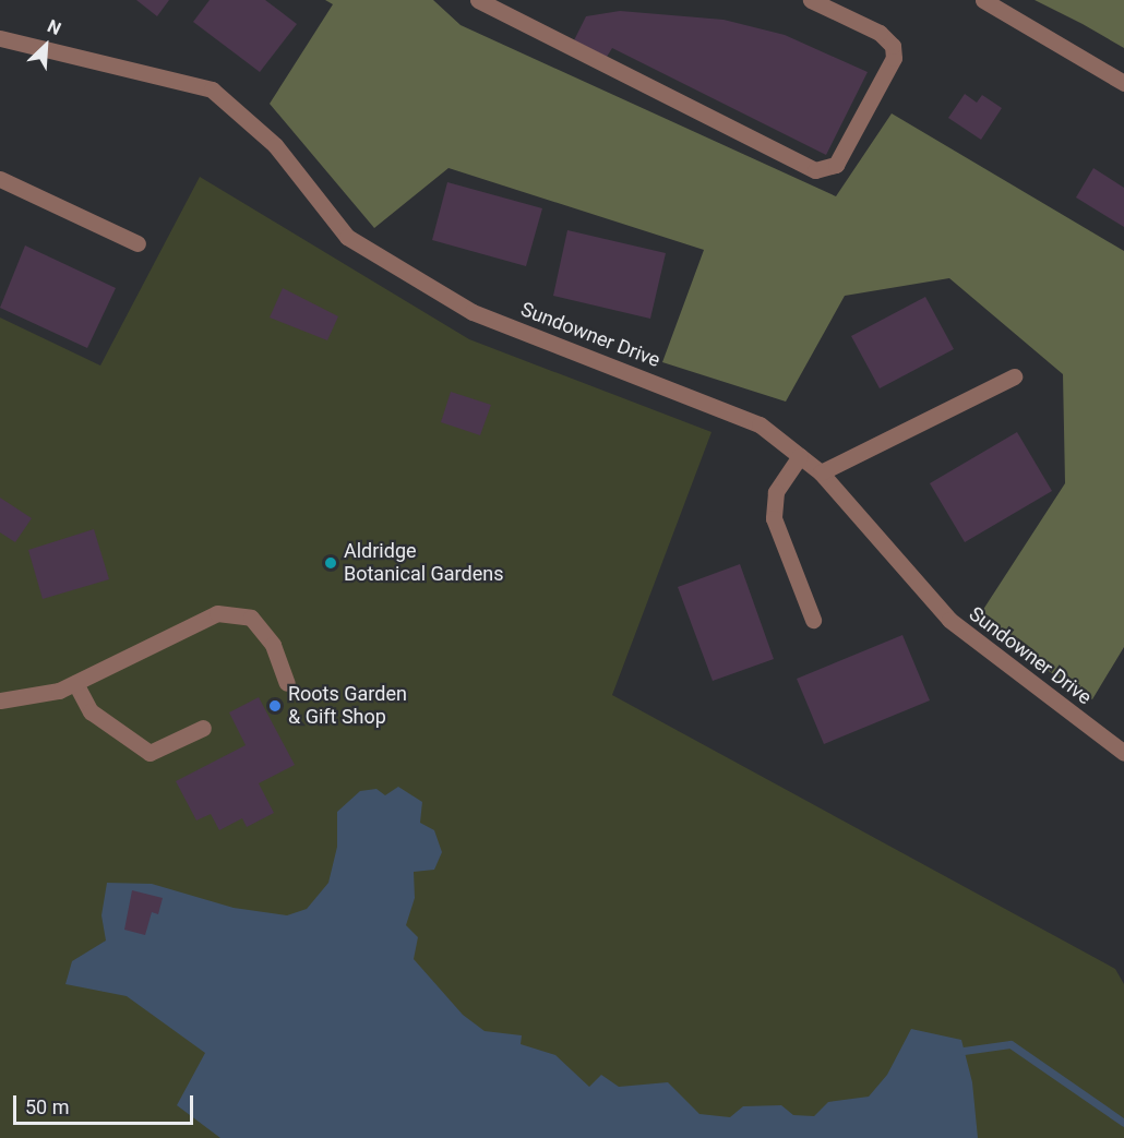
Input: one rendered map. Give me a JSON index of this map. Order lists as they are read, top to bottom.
{
  "streets": {
    "street": ["Sundowner Drive"]
  },
  "places": ["Aldridge Botanical Gardens", "Roots Garden & Gift Shop"],
  "scale_bar": "50 m",
  "north": "top right"
}
